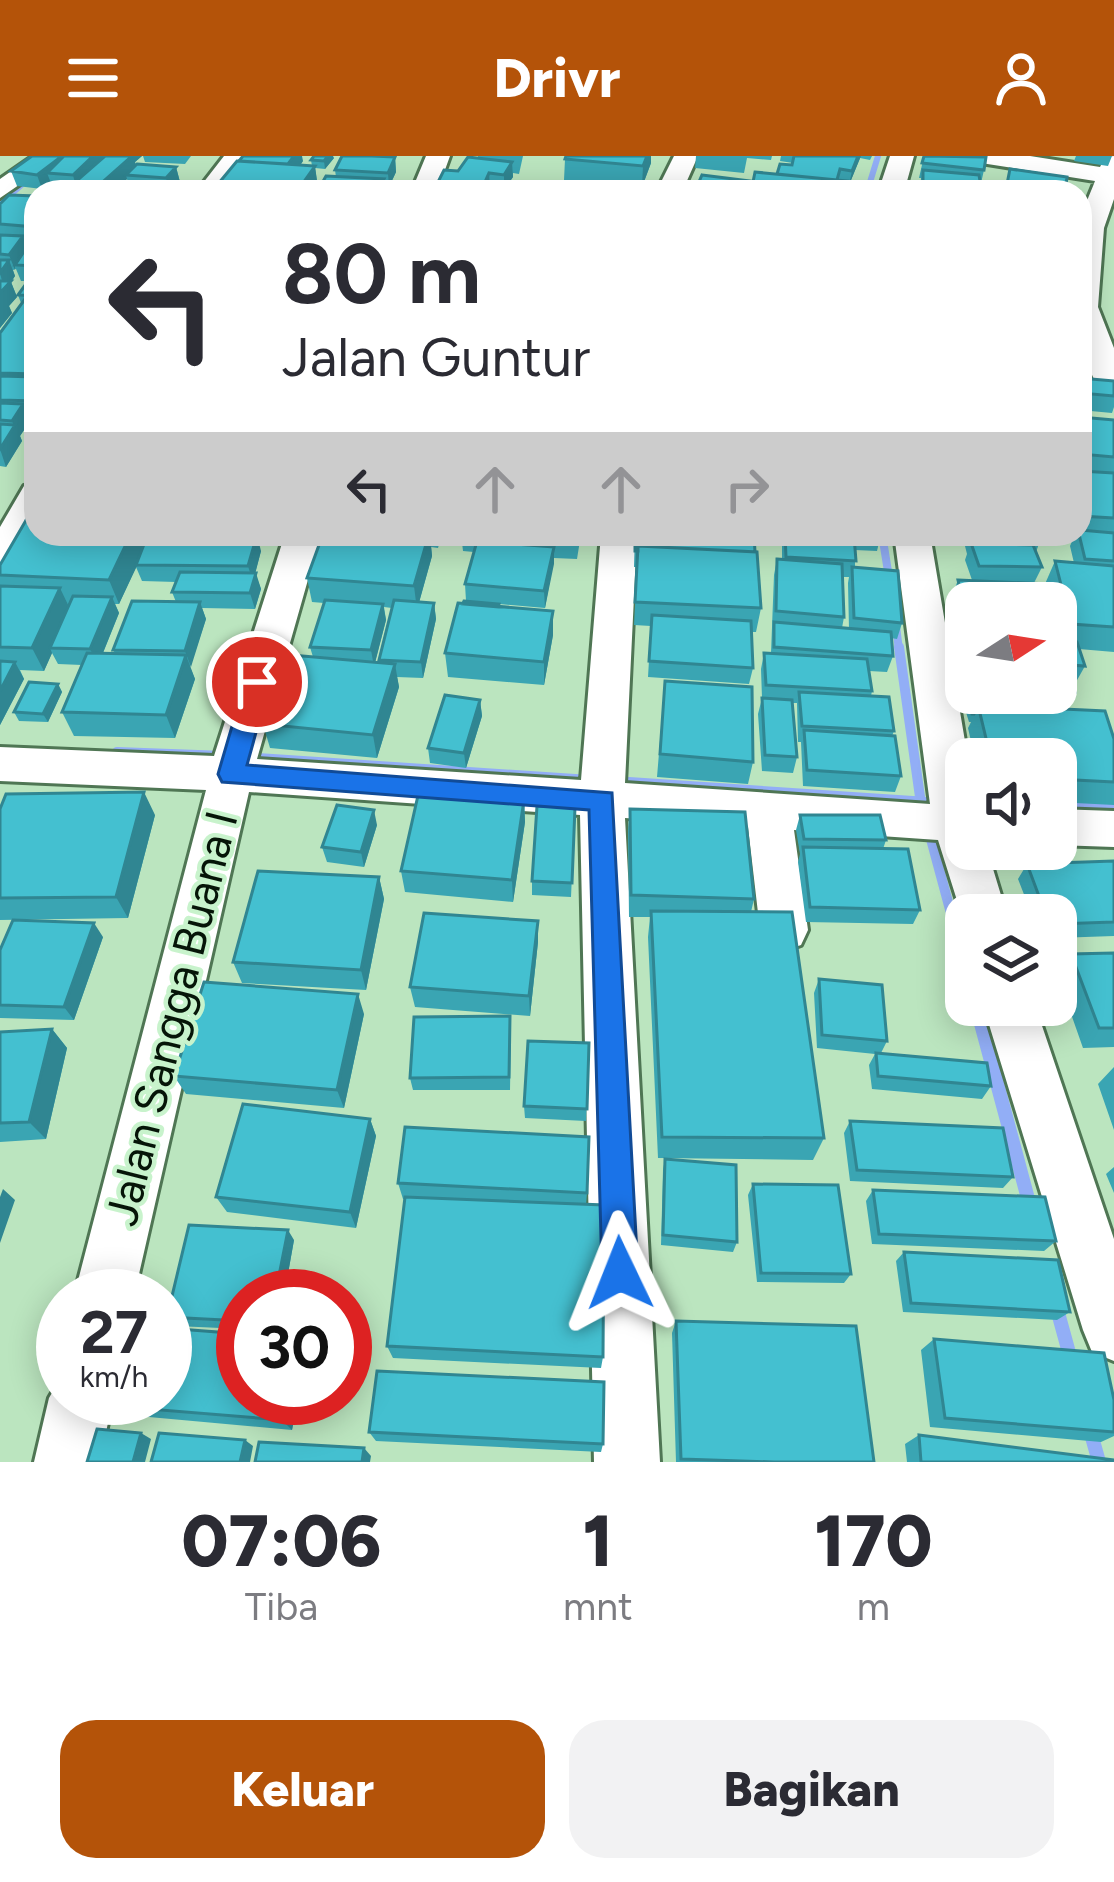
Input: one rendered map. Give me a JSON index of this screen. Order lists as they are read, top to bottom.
{
  "streets": {
    "street": ["Jalan Sangga Buana I"]
  },
  "north": "right",
  "page": {
    "header": "Drivr",
    "turn": ["80 m", "Jalan Guntur"],
    "speed": "27 km/h",
    "limit": "30",
    "eta": [
      "07:06",
      "Tiba",
      "1",
      "mnt",
      "170",
      "m"
    ],
    "buttons": ["Keluar", "Bagikan"]
  }
}
